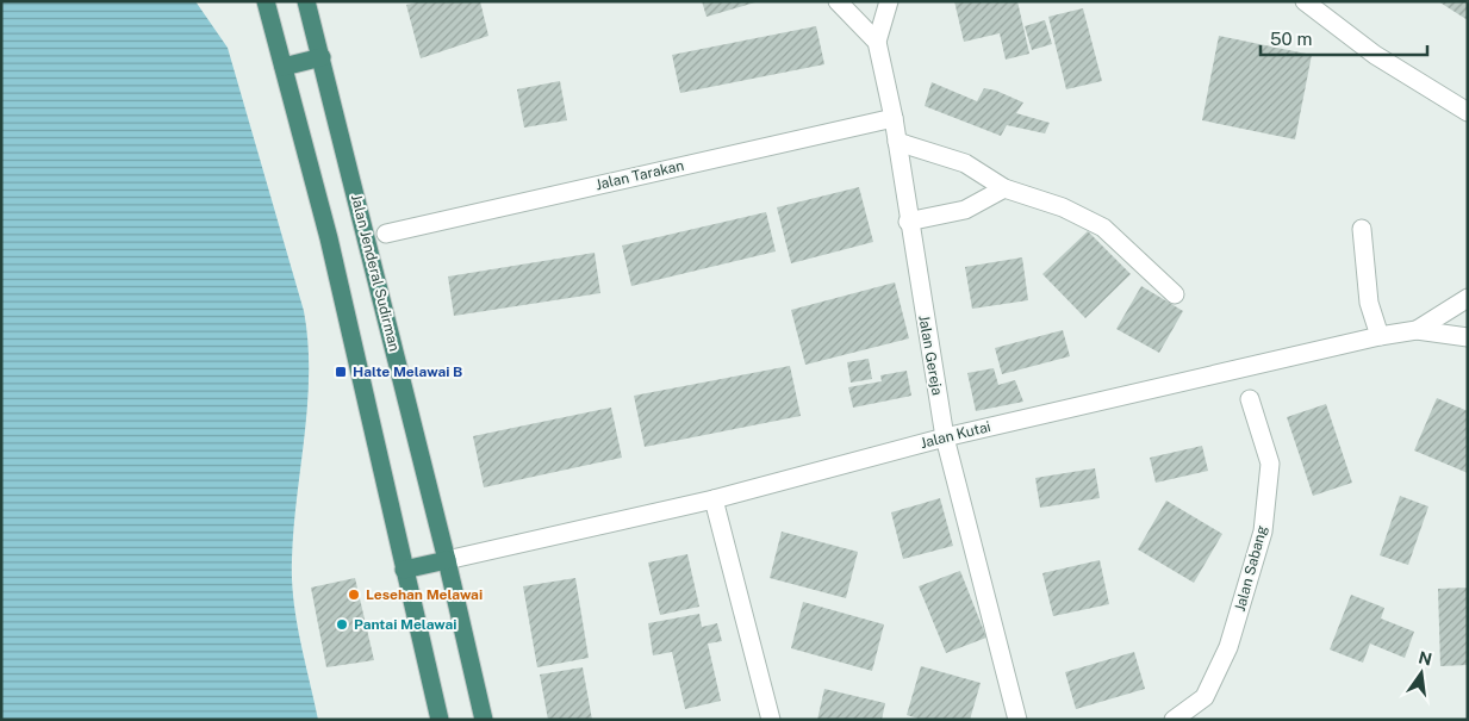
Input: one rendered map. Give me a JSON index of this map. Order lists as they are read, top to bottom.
{
  "streets": {
    "highway": ["Jalan Jenderal Sudirman"],
    "street": [
      "Jalan Tarakan",
      "Jalan Gereja",
      "Jalan Kutai",
      "Jalan Sabang"
    ]
  },
  "crossings": [
    ["Jalan Tarakan", "Jalan Gereja"],
    ["Jalan Jenderal Sudirman", "Jalan Kutai"],
    ["Jalan Gereja", "Jalan Kutai"]
  ],
  "places": {
    "transit": ["Halte Melawai B"],
    "other": ["Lesehan Melawai", "Pantai Melawai"]
  },
  "scale_bar": "50 m",
  "north": "top"
}
